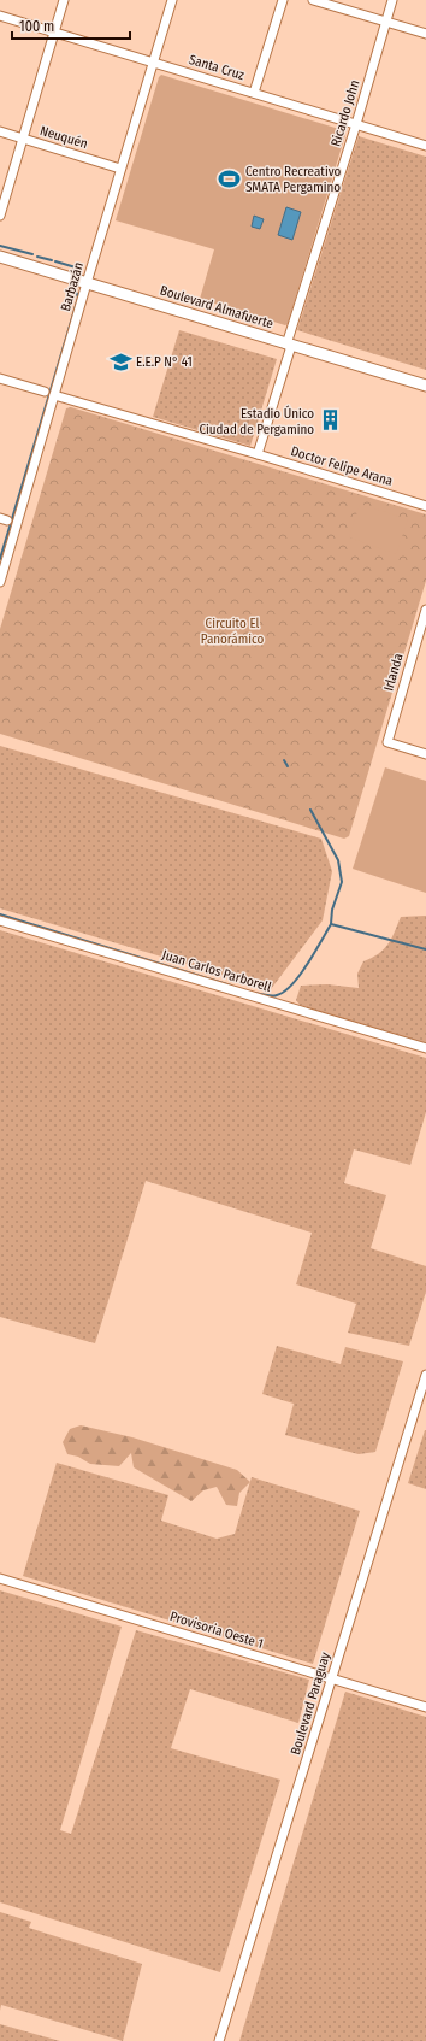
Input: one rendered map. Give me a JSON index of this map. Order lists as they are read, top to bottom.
{
  "streets": {
    "main road": ["Boulevard Almafuerte"],
    "street": [
      "Santa Cruz",
      "Ricardo John",
      "Neuquén",
      "Barbazán",
      "Doctor Felipe Arana",
      "Irlanda",
      "Juan Carlos Parborell",
      "Provisoria Oeste 1",
      "Boulevard Paraguay"
    ]
  },
  "crossings": [
    ["Santa Cruz", "Ricardo John"],
    ["Santa Cruz", "Barbazán"],
    ["Ricardo John", "Boulevard Almafuerte"],
    ["Ricardo John", "Doctor Felipe Arana"],
    ["Neuquén", "Barbazán"],
    ["Barbazán", "Boulevard Almafuerte"],
    ["Barbazán", "Doctor Felipe Arana"],
    ["Provisoria Oeste 1", "Boulevard Paraguay"]
  ],
  "parks": ["Circuito El Panorámico"],
  "places": {
    "sports": ["Centro Recreativo SMATA Pergamino"],
    "school or university": ["E.E.P N° 41"],
    "building": ["Estadio Único Ciudad de Pergamino"]
  },
  "scale_bar": "100 m"
}
